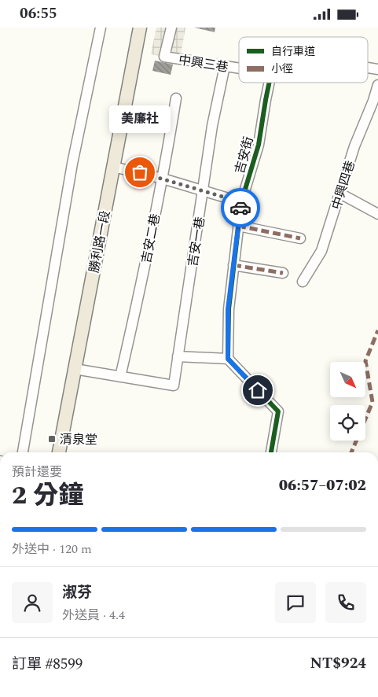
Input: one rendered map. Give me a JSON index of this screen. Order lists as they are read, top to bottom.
{
  "streets": {
    "main road": ["勝利路一段"],
    "street": [
      "中興三巷",
      "吉安街",
      "中興四巷",
      "吉安二巷",
      "吉安一巷"
    ]
  },
  "crossings": [
    ["中興三巷", "吉安一巷"],
    ["吉安二巷", "吉安一巷"]
  ],
  "places": {
    "other": ["美廉社"],
    "transit": ["清泉堂"]
  },
  "legend": ["自行車道", "小徑"],
  "north": "bottom right",
  "page": {
    "status": "06:55",
    "bubble": "美廉社",
    "heading": ["2 分鐘", "預計還要", "06:57–07:02"],
    "panel": [
      "淑芬",
      "外送員 · 4.4",
      "訂單 #8599",
      "NT$924"
    ],
    "bar": "外送中 · 120 m"
  }
}
